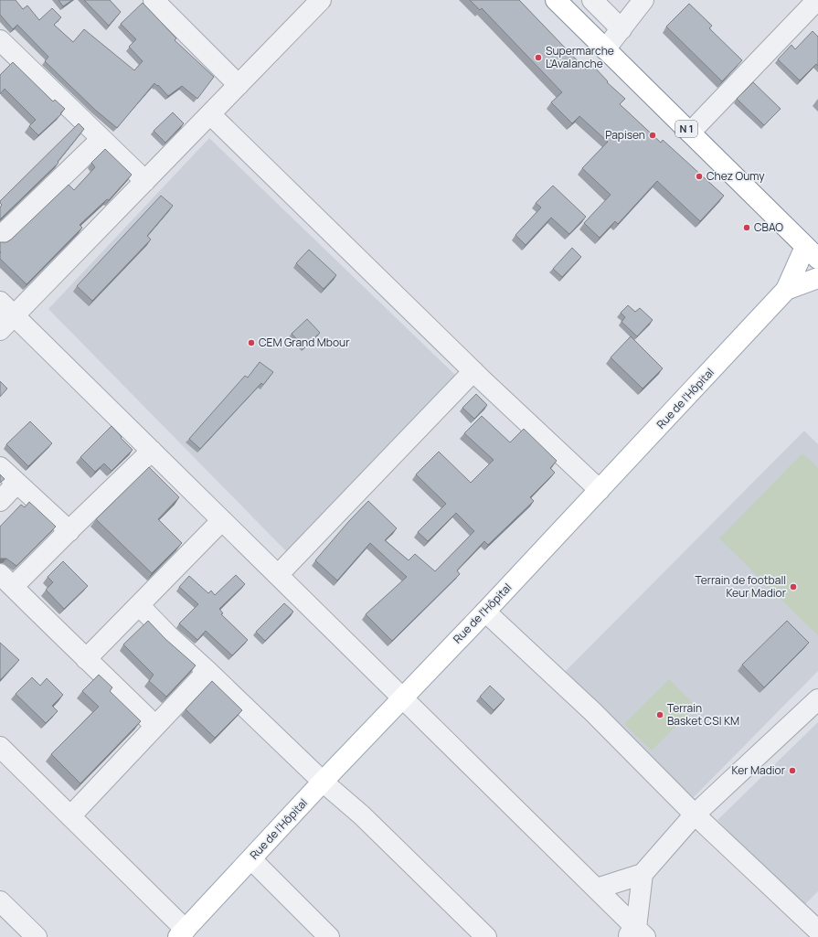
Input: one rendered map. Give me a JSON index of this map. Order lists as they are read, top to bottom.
{
  "streets": {
    "main road": ["N 1", "Rue de l'Hôpital"]
  },
  "places": [
    "Supermarche L'Avalanche",
    "Papisen",
    "Chez Oumy",
    "CBAO",
    "CEM Grand Mbour",
    "Terrain de football Keur Madior",
    "Terrain Basket CSI KM",
    "Ker Madior"
  ]
}
